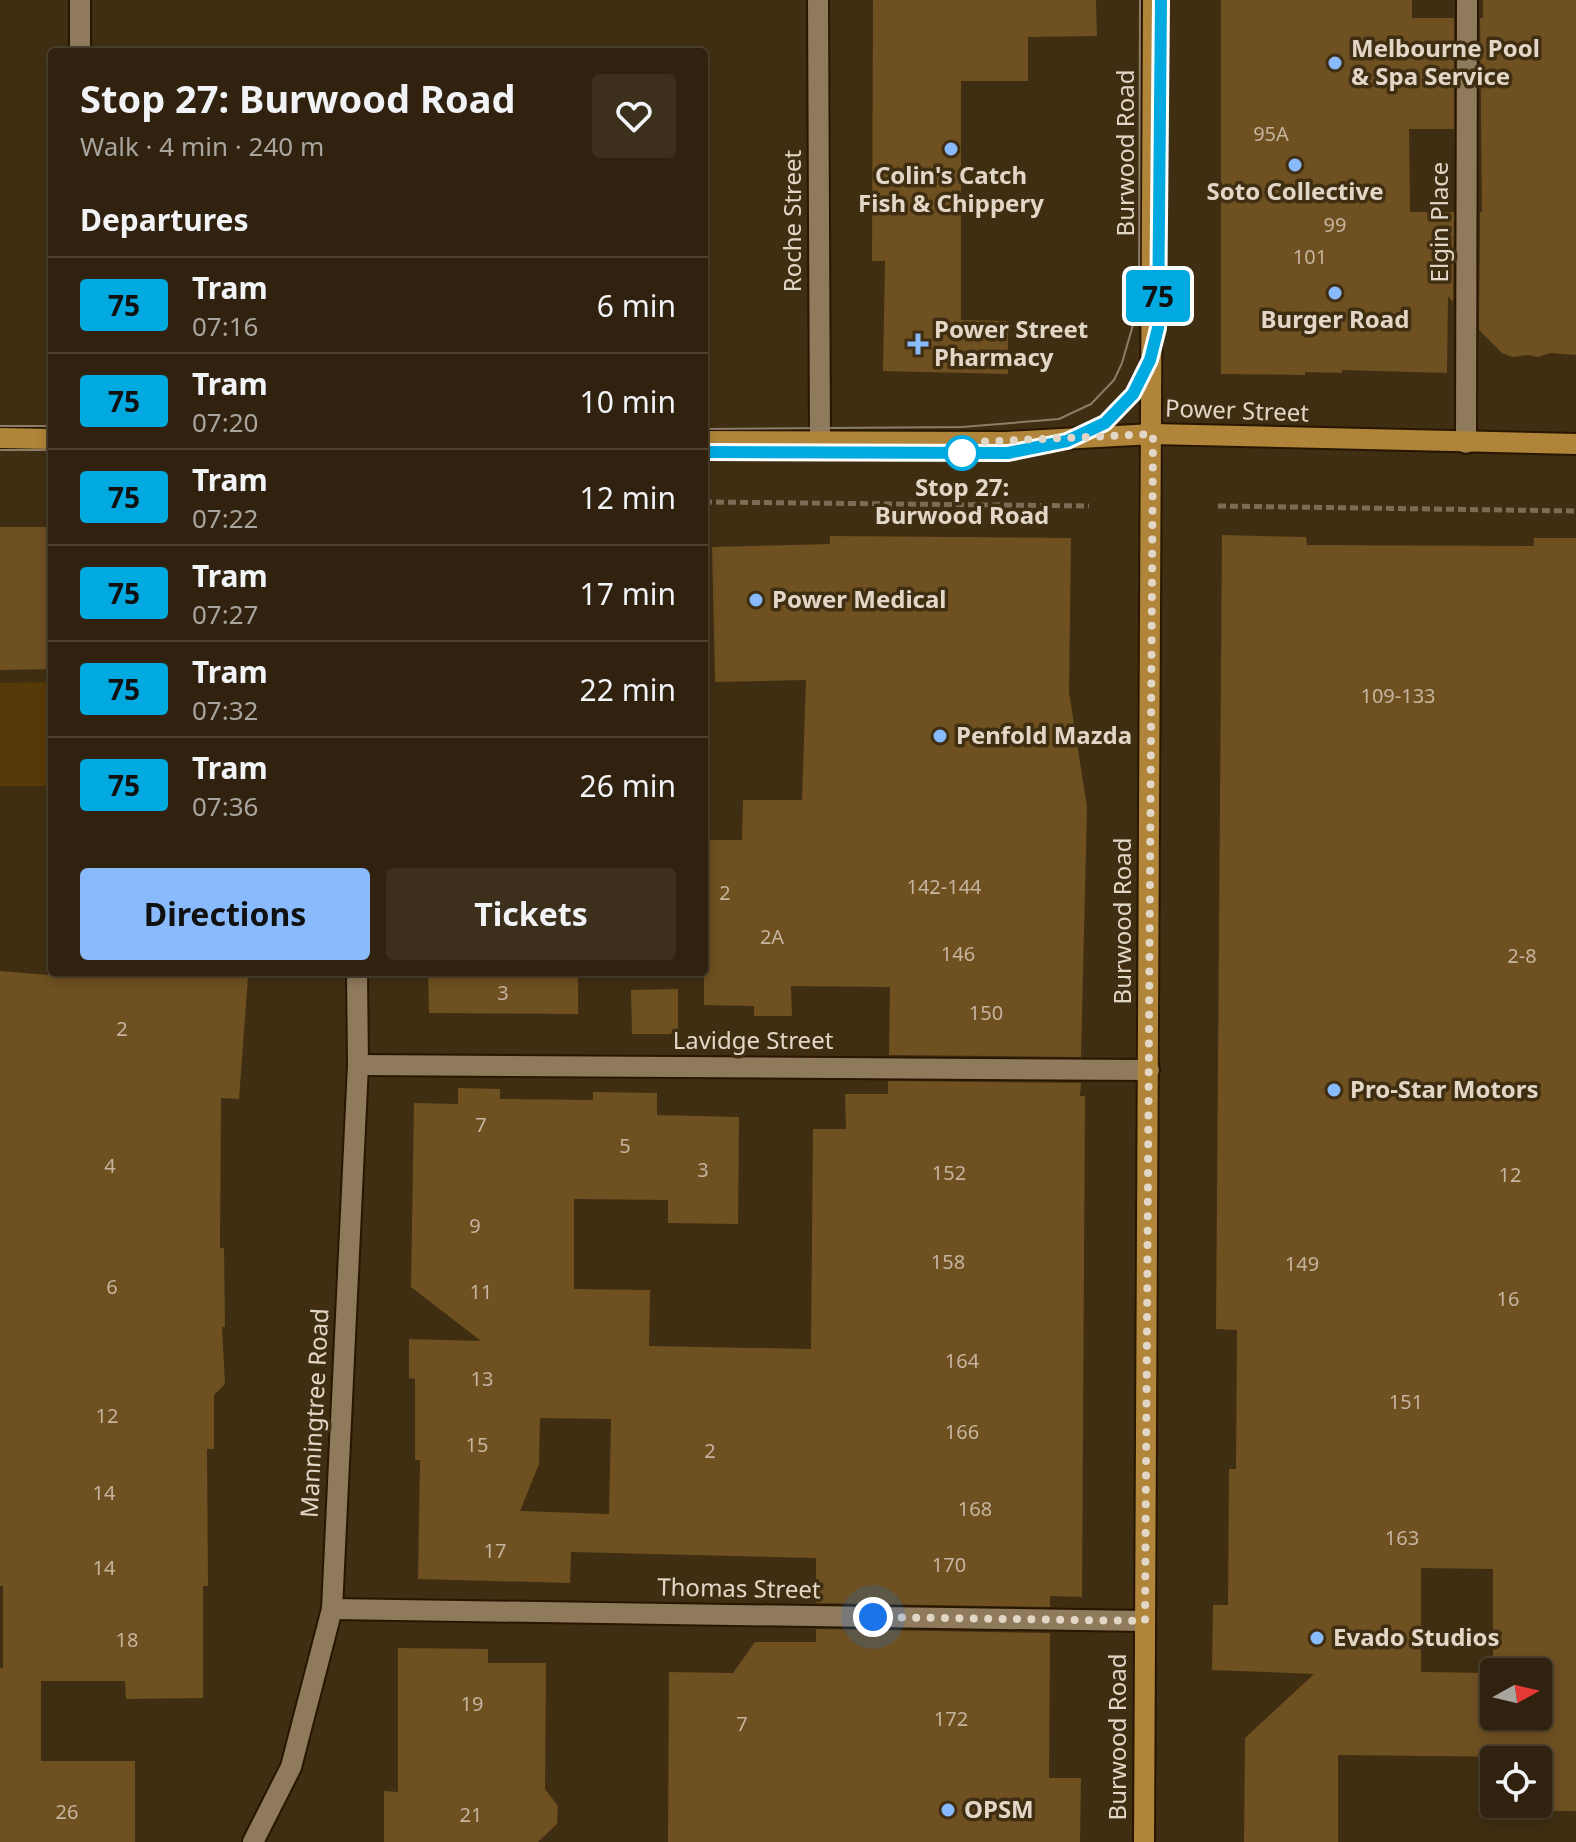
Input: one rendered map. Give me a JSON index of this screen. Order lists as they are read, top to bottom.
{
  "streets": {
    "main road": ["Burwood Road", "Power Street"],
    "street": [
      "Roche Street",
      "Elgin Place",
      "Lavidge Street",
      "Manningtree Road",
      "Thomas Street"
    ]
  },
  "crossings": [
    ["Burwood Road", "Power Street"],
    ["Burwood Road", "Lavidge Street"],
    ["Burwood Road", "Thomas Street"],
    ["Roche Street", "Power Street"],
    ["Elgin Place", "Power Street"],
    ["Lavidge Street", "Manningtree Road"],
    ["Manningtree Road", "Thomas Street"]
  ],
  "places": {
    "other": [
      "Melbourne Pool & Spa Service",
      "Colin's Catch Fish & Chippery",
      "Soto Collective",
      "Burger Road",
      "Stop 27: Burwood Road",
      "Power Medical",
      "Penfold Mazda",
      "Pro-Star Motors",
      "Evado Studios",
      "OPSM"
    ],
    "health": ["Power Street Pharmacy"]
  },
  "lines": ["tram line 75"],
  "house_numbers": [
    "95A",
    "99",
    "101",
    "109-133",
    "142-144",
    "2",
    "2A",
    "146",
    "2-8",
    "3",
    "150",
    "2",
    "7",
    "5",
    "4",
    "3",
    "152",
    "12",
    "9",
    "158",
    "149",
    "6",
    "11",
    "16",
    "164",
    "13",
    "151",
    "12",
    "166",
    "15",
    "2",
    "14",
    "168",
    "163",
    "17",
    "170",
    "14",
    "18",
    "19",
    "172",
    "7",
    "26",
    "21"
  ],
  "north": "right",
  "page": {
    "on_map": "75",
    "heading": [
      ["Stop 27: Burwood Road", "Walk · 4 min · 240 m"],
      "Departures"
    ],
    "list": [
      {
        "mark": "75",
        "name": "Tram",
        "note": "07:16",
        "value": "6 min"
      },
      {
        "mark": "75",
        "name": "Tram",
        "note": "07:20",
        "value": "10 min"
      },
      {
        "mark": "75",
        "name": "Tram",
        "note": "07:22",
        "value": "12 min"
      },
      {
        "mark": "75",
        "name": "Tram",
        "note": "07:27",
        "value": "17 min"
      },
      {
        "mark": "75",
        "name": "Tram",
        "note": "07:32",
        "value": "22 min"
      },
      {
        "mark": "75",
        "name": "Tram",
        "note": "07:36",
        "value": "26 min"
      }
    ],
    "buttons": ["Directions", "Tickets"]
  }
}
